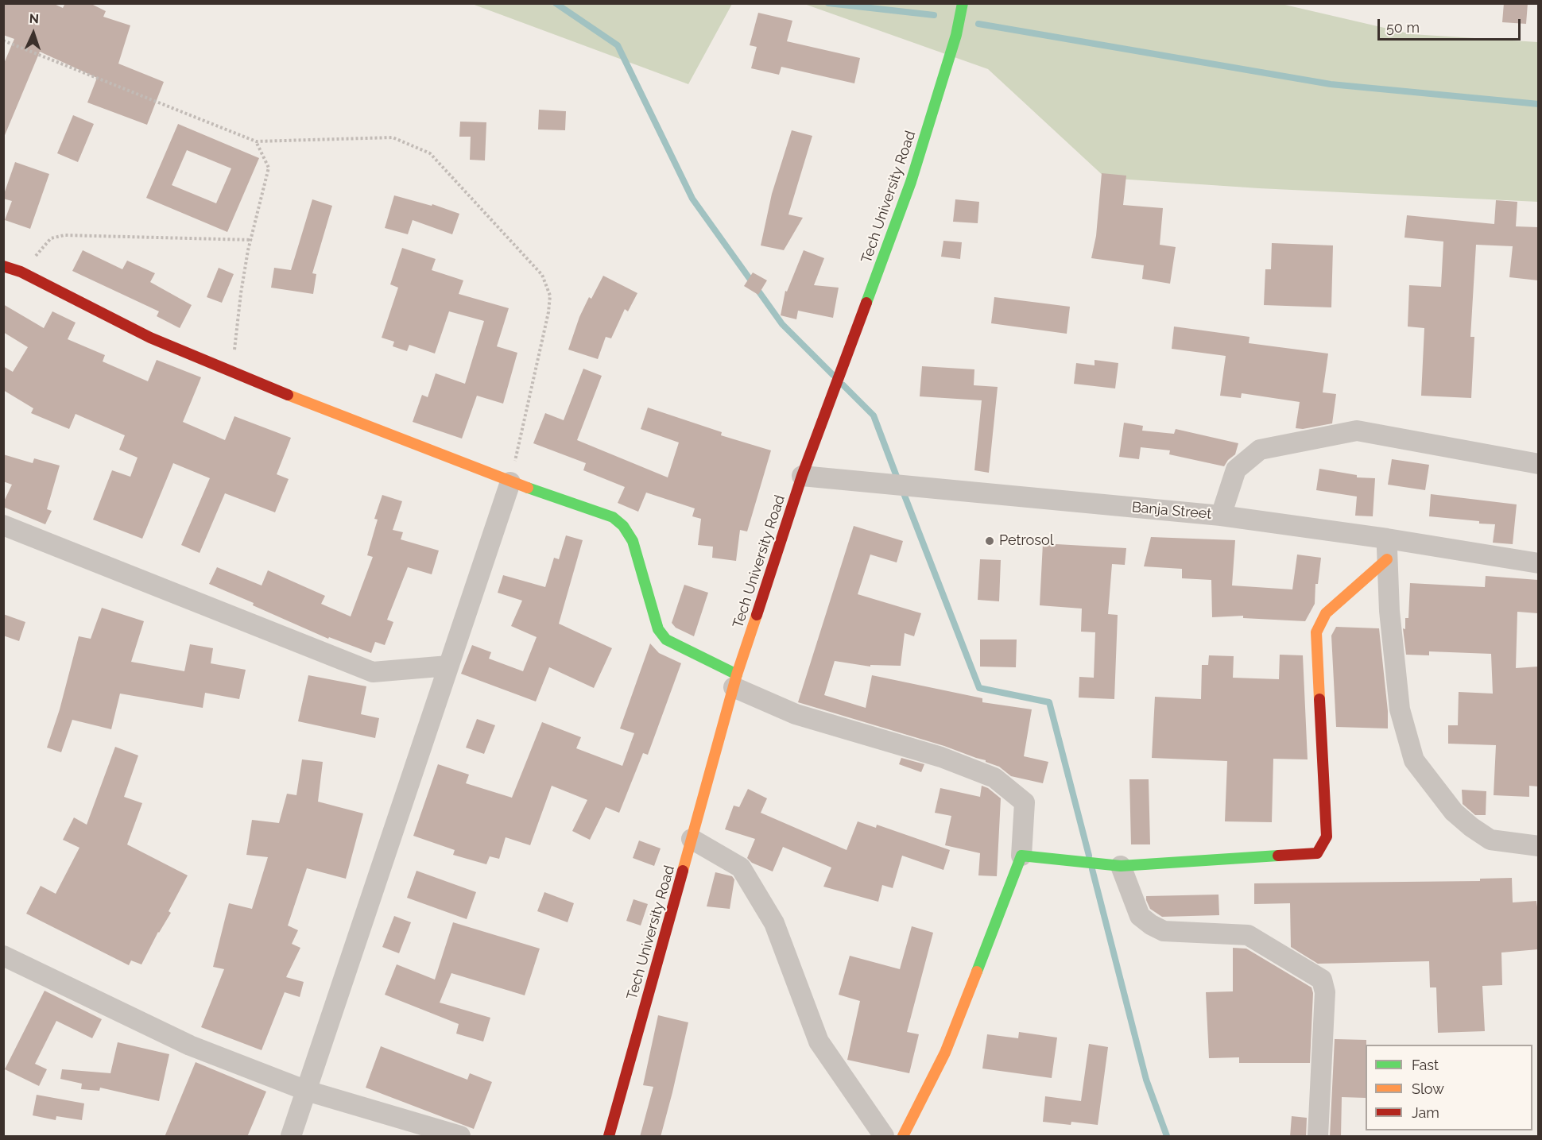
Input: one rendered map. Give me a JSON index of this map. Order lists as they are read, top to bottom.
{
  "streets": {
    "street": ["Tech University Road", "Banja Street"]
  },
  "crossings": [
    ["Tech University Road", "Banja Street"]
  ],
  "places": ["Petrosol"],
  "legend": ["Fast", "Slow", "Jam"],
  "scale_bar": "50 m",
  "north": "top"
}
